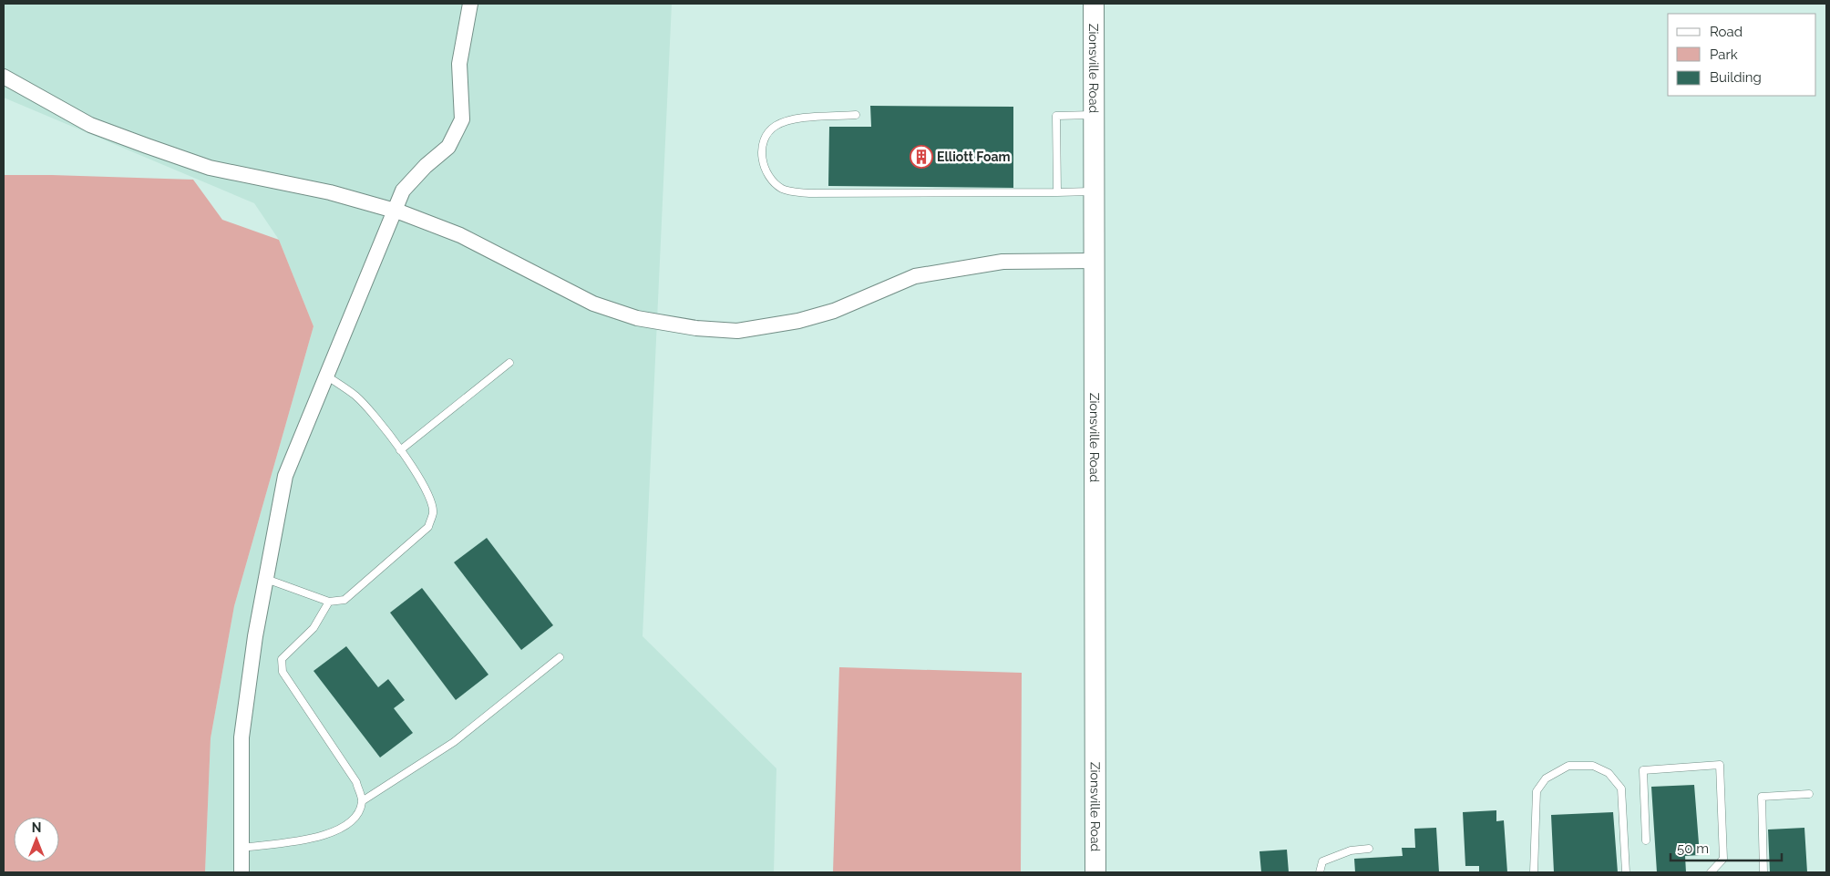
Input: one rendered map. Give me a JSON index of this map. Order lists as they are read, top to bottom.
{
  "streets": {
    "main road": ["Zionsville Road"]
  },
  "places": {
    "building": ["Elliott Foam"]
  },
  "legend": ["Road", "Park", "Building"],
  "scale_bar": "50 m",
  "north": "top"
}
